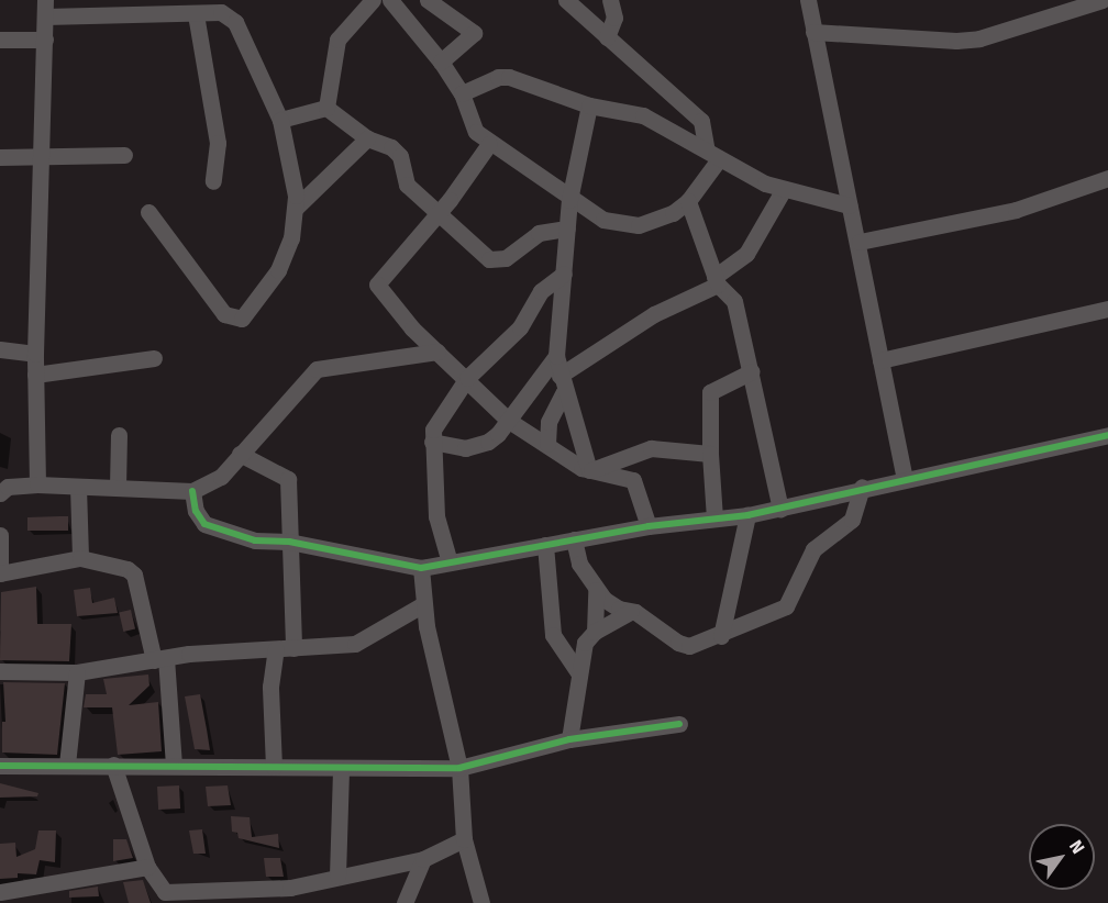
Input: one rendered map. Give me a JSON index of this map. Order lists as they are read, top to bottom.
{
  "north": "top right"
}
